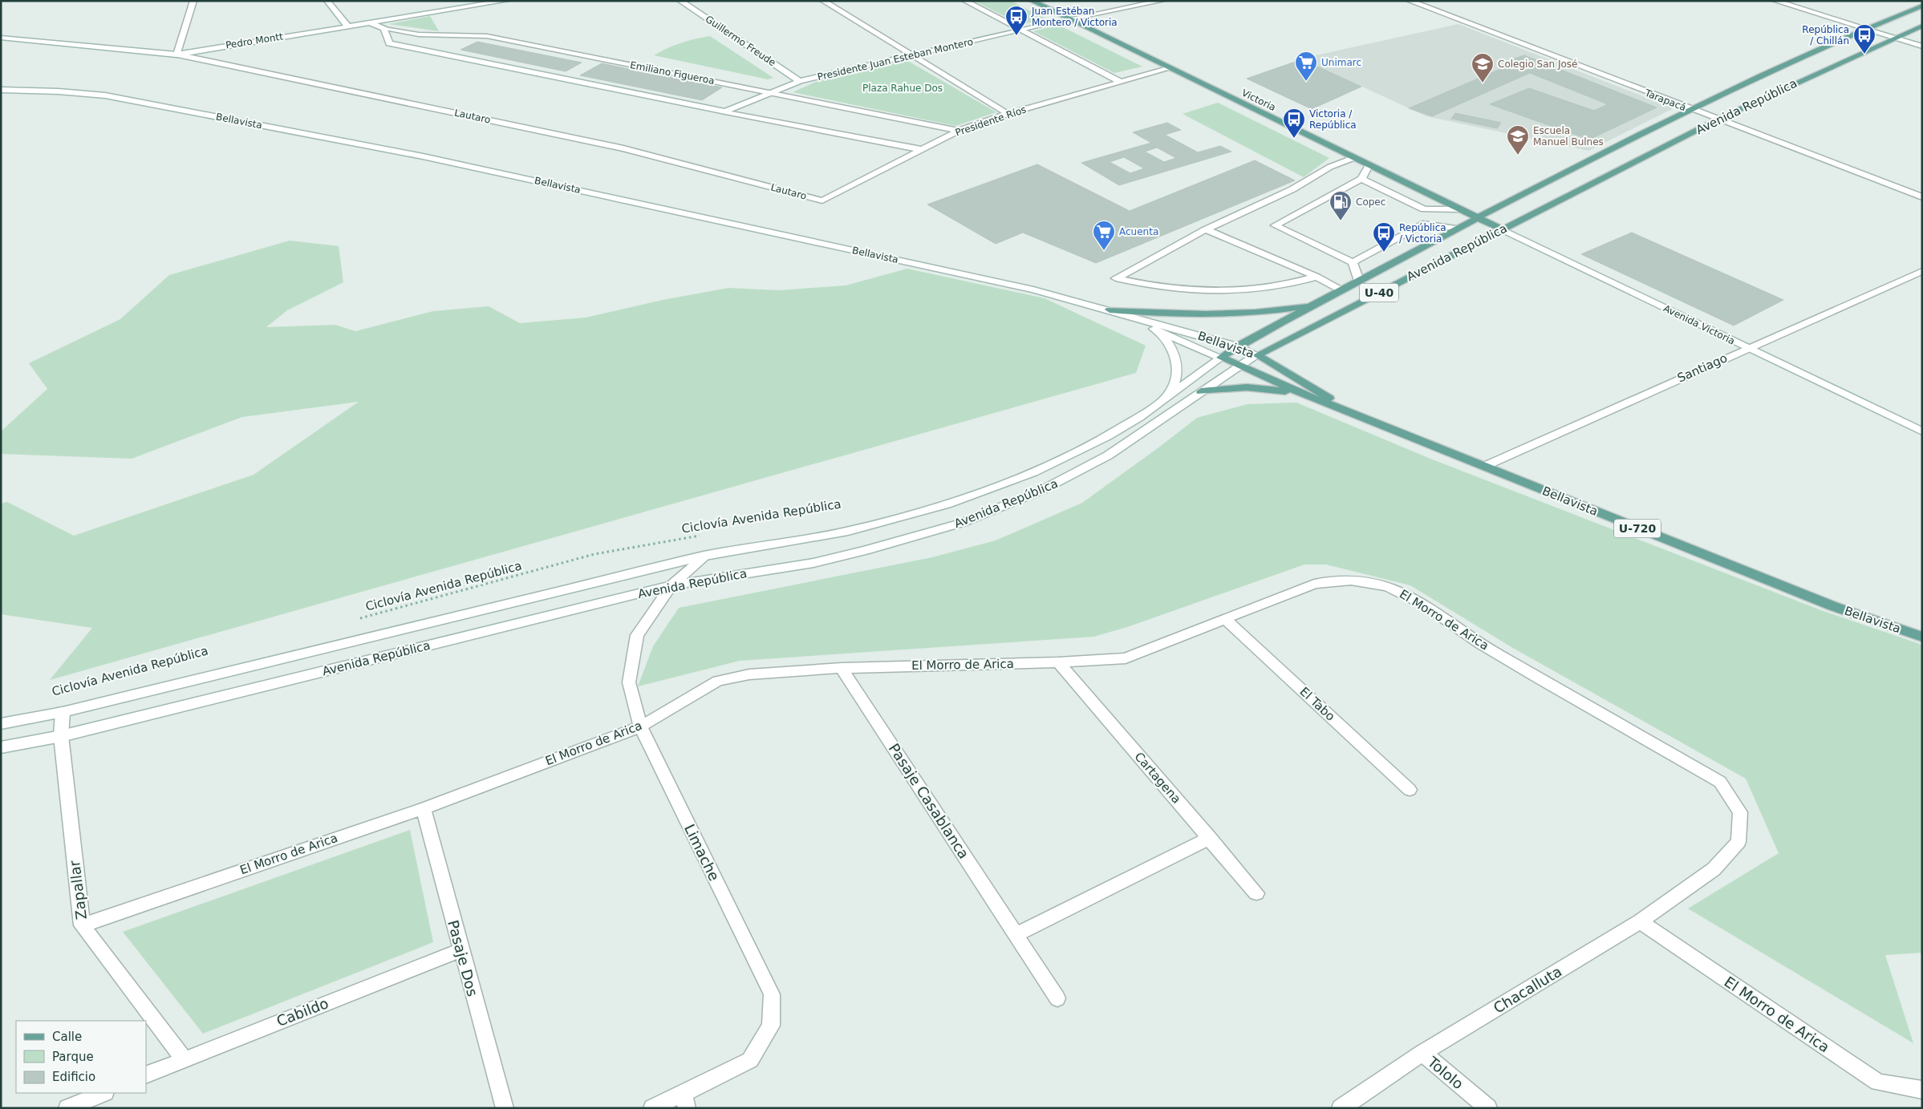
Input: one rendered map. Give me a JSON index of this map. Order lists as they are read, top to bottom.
{
  "streets": {
    "main road": [
      "Victoria",
      "Avenida República",
      "Bellavista",
      "U-40",
      "Avenida Victoria",
      "U-720"
    ],
    "street": [
      "Pedro Montt",
      "Guillermo Freude",
      "Presidente Juan Esteban Montero",
      "Emiliano Figueroa",
      "Tarapacá",
      "Lautaro",
      "Presidente Ríos",
      "Santiago",
      "El Morro de Arica",
      "El Tabo",
      "Cartagena",
      "Pasaje Casablanca",
      "Limache",
      "Zapallar",
      "Pasaje Dos",
      "Chacalluta",
      "Cabildo",
      "Tololo"
    ],
    "path": ["Ciclovía Avenida República"]
  },
  "crossings": [
    ["Pedro Montt", "Emiliano Figueroa"],
    ["Pedro Montt", "Lautaro"],
    ["Guillermo Freude", "Presidente Juan Esteban Montero"],
    ["Presidente Juan Esteban Montero", "Emiliano Figueroa"],
    ["Presidente Juan Esteban Montero", "Victoria"],
    ["Emiliano Figueroa", "Presidente Ríos"],
    ["Victoria", "Avenida República"],
    ["Victoria", "Presidente Ríos"],
    ["Victoria", "Avenida Victoria"],
    ["Tarapacá", "Avenida República"],
    ["Avenida República", "Bellavista"],
    ["Avenida República", "Avenida Victoria"],
    ["Avenida República", "Limache"],
    ["Avenida República", "Zapallar"],
    ["Lautaro", "Presidente Ríos"],
    ["Bellavista", "Santiago"],
    ["Avenida Victoria", "Santiago"],
    ["El Morro de Arica", "El Tabo"],
    ["El Morro de Arica", "Cartagena"],
    ["El Morro de Arica", "Pasaje Casablanca"],
    ["El Morro de Arica", "Limache"],
    ["El Morro de Arica", "Zapallar"],
    ["El Morro de Arica", "Pasaje Dos"],
    ["El Morro de Arica", "Chacalluta"],
    ["Zapallar", "Cabildo"],
    ["Pasaje Dos", "Cabildo"],
    ["Chacalluta", "Tololo"]
  ],
  "parks": ["Plaza Rahue Dos"],
  "places": {
    "bus stop": [
      "Juan Estéban Montero / Victoria",
      "República / Chillán",
      "Victoria / República",
      "República / Victoria"
    ],
    "supermarket": ["Unimarc", "Acuenta"],
    "school or university": ["Colegio San José", "Escuela Manuel Bulnes"],
    "fuel station": ["Copec"]
  },
  "legend": ["Calle", "Parque", "Edificio"]
}
